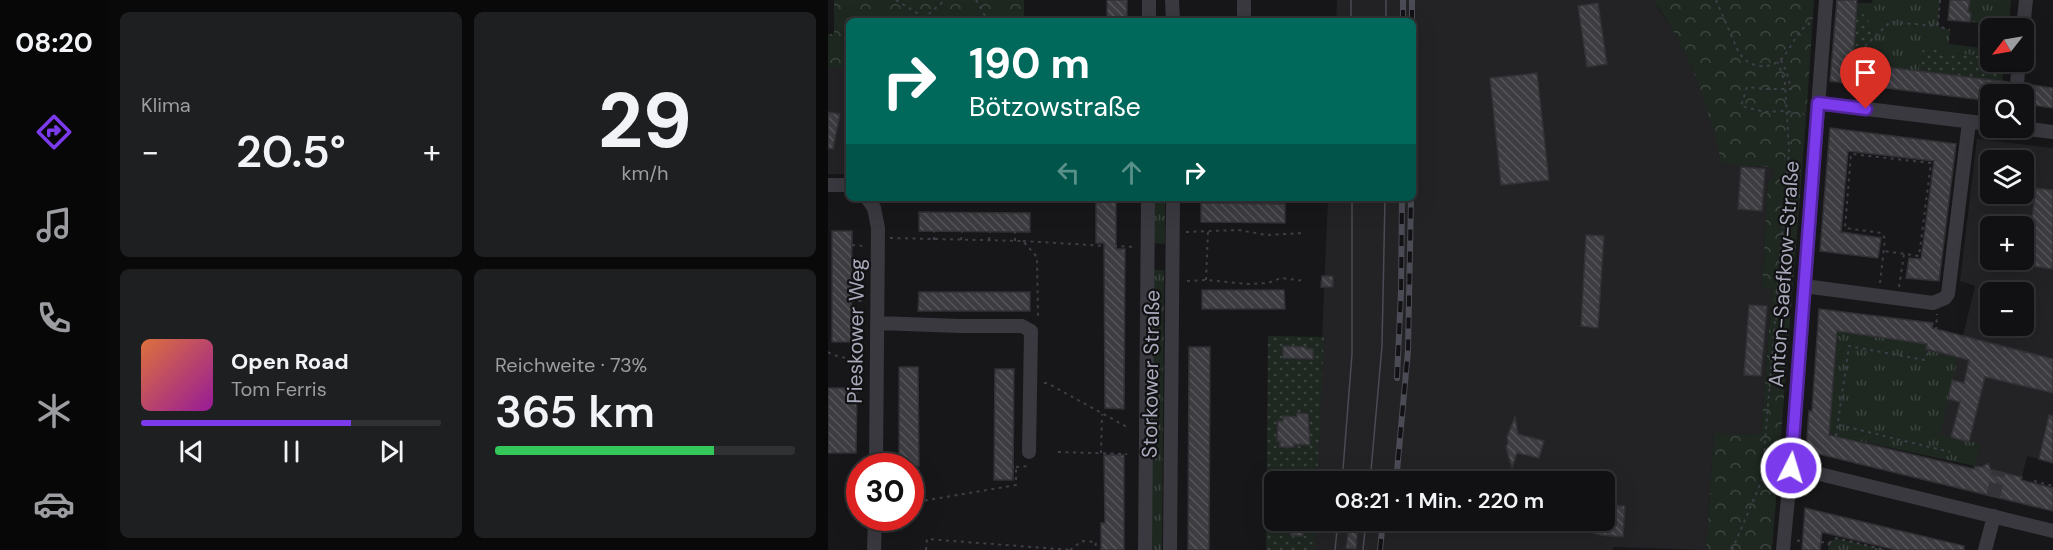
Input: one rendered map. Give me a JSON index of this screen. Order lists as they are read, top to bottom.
{
  "streets": {
    "street": ["Anton-Saefkow-Straße", "Pieskower Weg", "Storkower Straße"]
  },
  "north": "bottom left",
  "page": {
    "tabs": "08:20",
    "tile": [
      "Klima",
      ["29", "km/h"],
      ["Reichweite · 73%", "365 km"]
    ],
    "map_buttons": ["+", "−"],
    "turn": ["190 m", "Bötzowstraße"],
    "heat": ["−", "20.5°", "+"],
    "song": ["Open Road", "Tom Ferris"],
    "limit": "30",
    "trip": "08:21 · 1 Min. · 220 m"
  }
}
